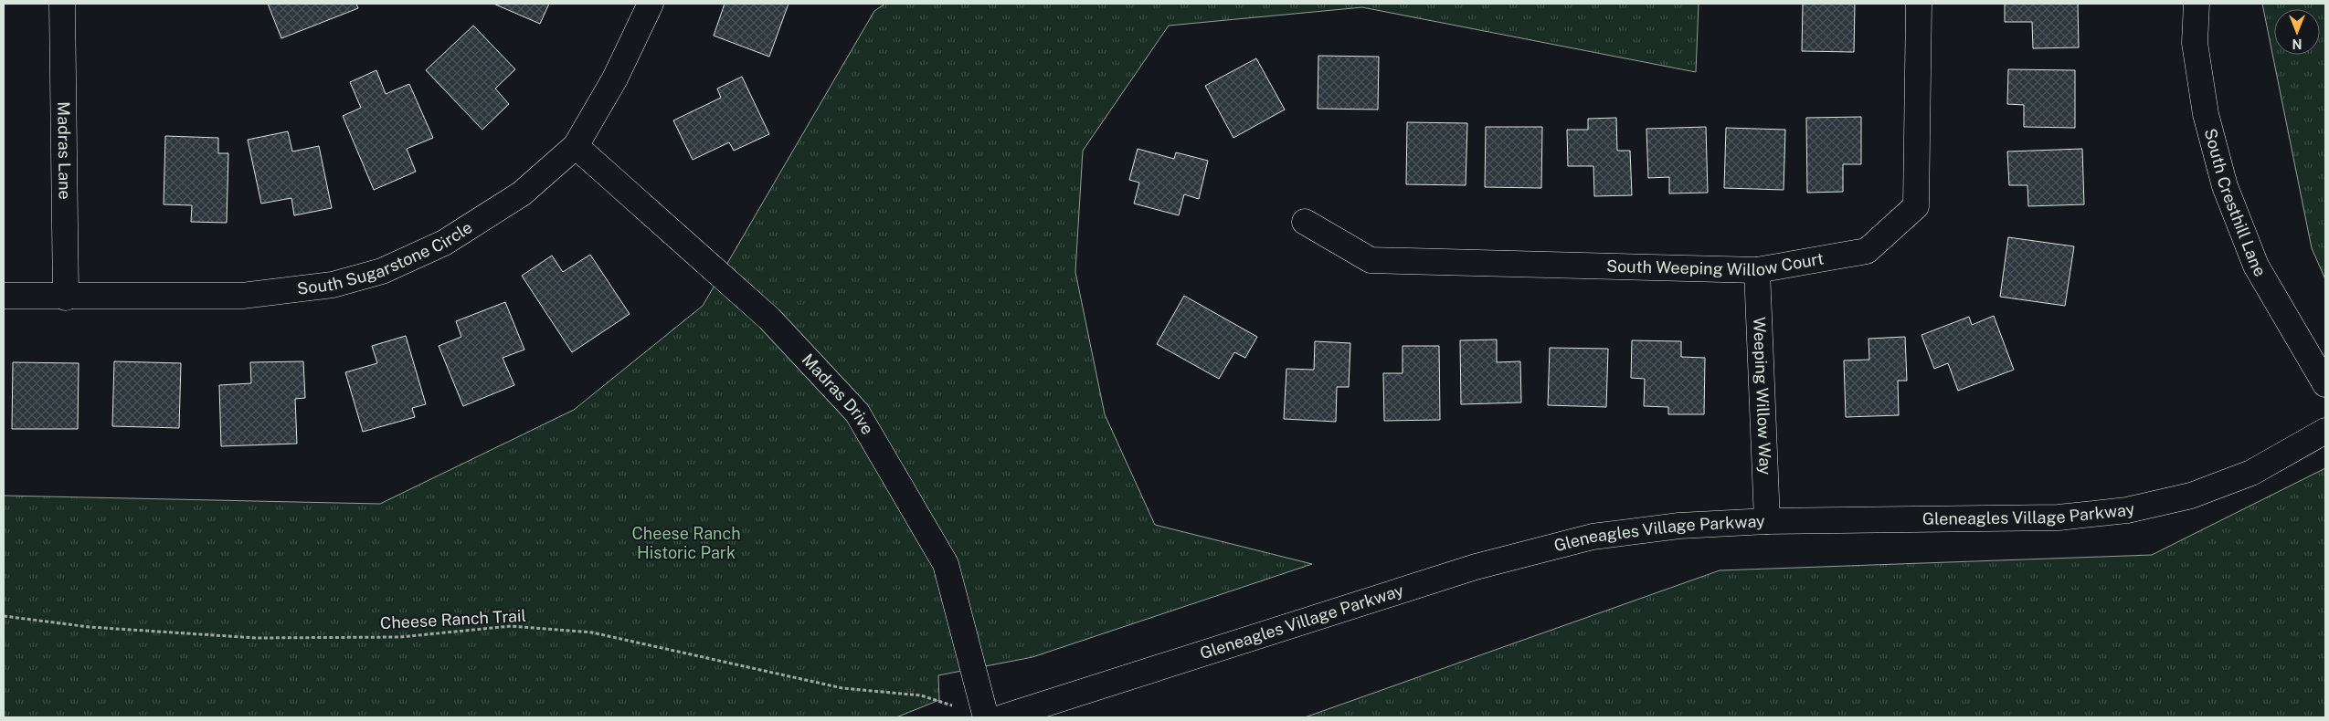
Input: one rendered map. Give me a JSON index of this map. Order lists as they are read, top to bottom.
{
  "streets": {
    "street": [
      "Madras Lane",
      "South Cresthill Lane",
      "South Sugarstone Circle",
      "South Weeping Willow Court",
      "Madras Drive",
      "Weeping Willow Way",
      "Gleneagles Village Parkway"
    ],
    "path": ["Cheese Ranch Trail"]
  },
  "crossings": [
    ["Madras Lane", "South Sugarstone Circle"],
    ["South Sugarstone Circle", "Madras Drive"],
    ["South Weeping Willow Court", "Weeping Willow Way"],
    ["Weeping Willow Way", "Gleneagles Village Parkway"]
  ],
  "parks": ["Cheese Ranch Historic Park"],
  "north": "bottom"
}
